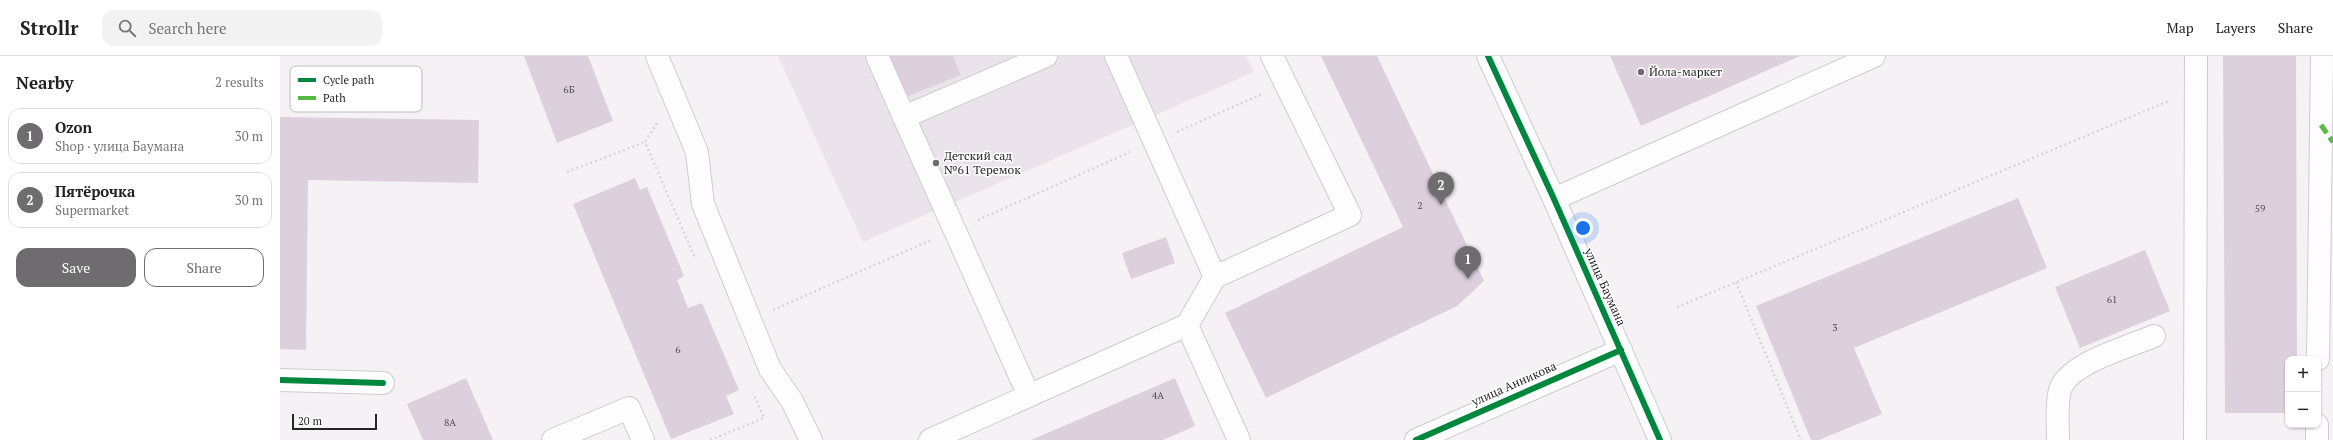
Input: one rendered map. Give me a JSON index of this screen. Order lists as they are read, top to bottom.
{
  "streets": {
    "street": ["улица Баумана", "улица Анникова"]
  },
  "crossings": [
    ["улица Баумана", "улица Анникова"]
  ],
  "places": ["Йола-маркет", "Детский сад №61 Теремок"],
  "house_numbers": [
    "6Б",
    "2",
    "59",
    "61",
    "3",
    "6",
    "4А",
    "8А"
  ],
  "legend": ["Cycle path", "Path"],
  "scale_bar": "20 m",
  "page": {
    "header": "Strollr",
    "search": "Search here",
    "nav": ["Map", "Layers", "Share"],
    "heading": ["Nearby", "2 results"],
    "list": [
      {
        "mark": "1",
        "name": "Ozon",
        "note": "Shop · улица Баумана",
        "value": "30 m"
      },
      {
        "mark": "2",
        "name": "Пятёрочка",
        "note": "Supermarket",
        "value": "30 m"
      }
    ],
    "pins": ["2", "1"],
    "buttons": ["Save", "Share"],
    "map_buttons": ["+", "−"],
    "scale": "20 m"
  }
}
